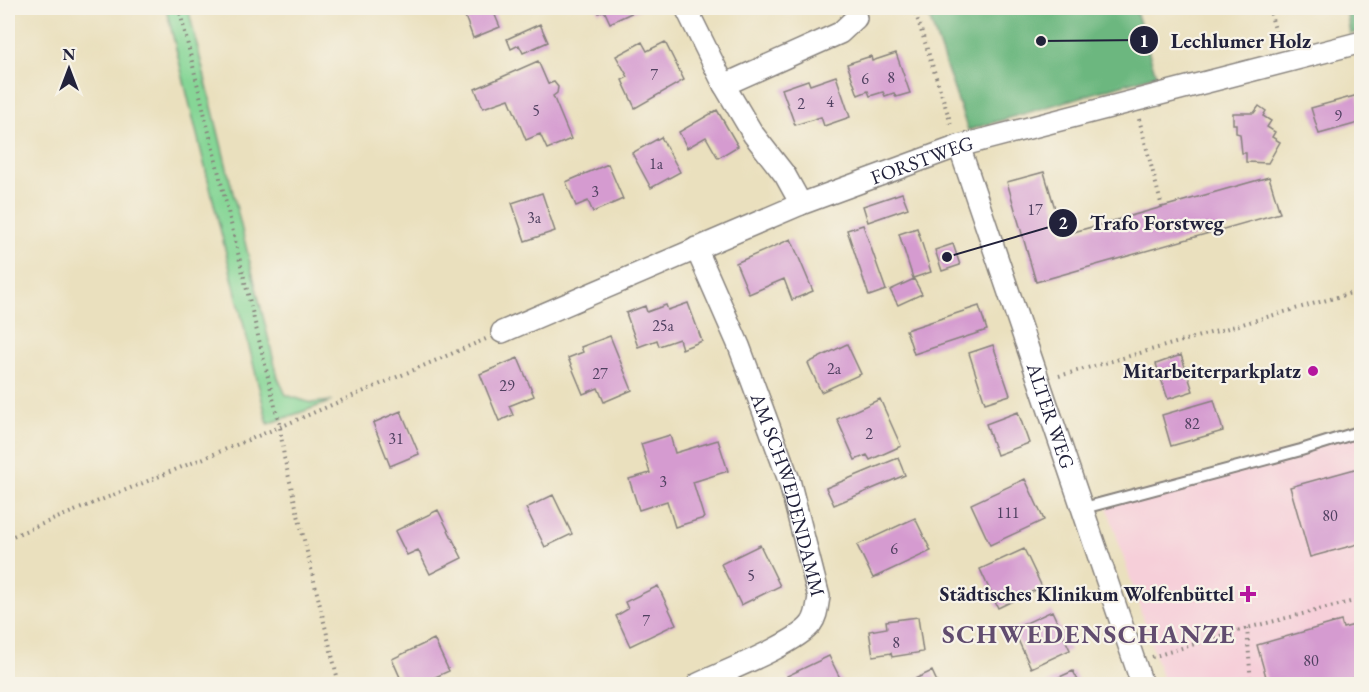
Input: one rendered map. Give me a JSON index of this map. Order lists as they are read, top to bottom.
{
  "streets": {
    "street": ["FORSTWEG", "ALTER WEG", "AM SCHWEDENDAMM"]
  },
  "crossings": [
    ["FORSTWEG", "ALTER WEG"],
    ["FORSTWEG", "AM SCHWEDENDAMM"]
  ],
  "districts": ["SCHWEDENSCHANZE"],
  "places": {
    "other": ["Lechlumer Holz", "Trafo Forstweg", "Mitarbeiterparkplatz"],
    "health": ["Städtisches Klinikum Wolfenbüttel"]
  },
  "house_numbers": [
    "7",
    "8",
    "6",
    "4",
    "2",
    "5",
    "9",
    "1a",
    "3",
    "17",
    "3a",
    "25a",
    "2a",
    "27",
    "29",
    "82",
    "2",
    "31",
    "3",
    "111",
    "80",
    "6",
    "5",
    "7",
    "8",
    "80"
  ],
  "north": "top"
}
